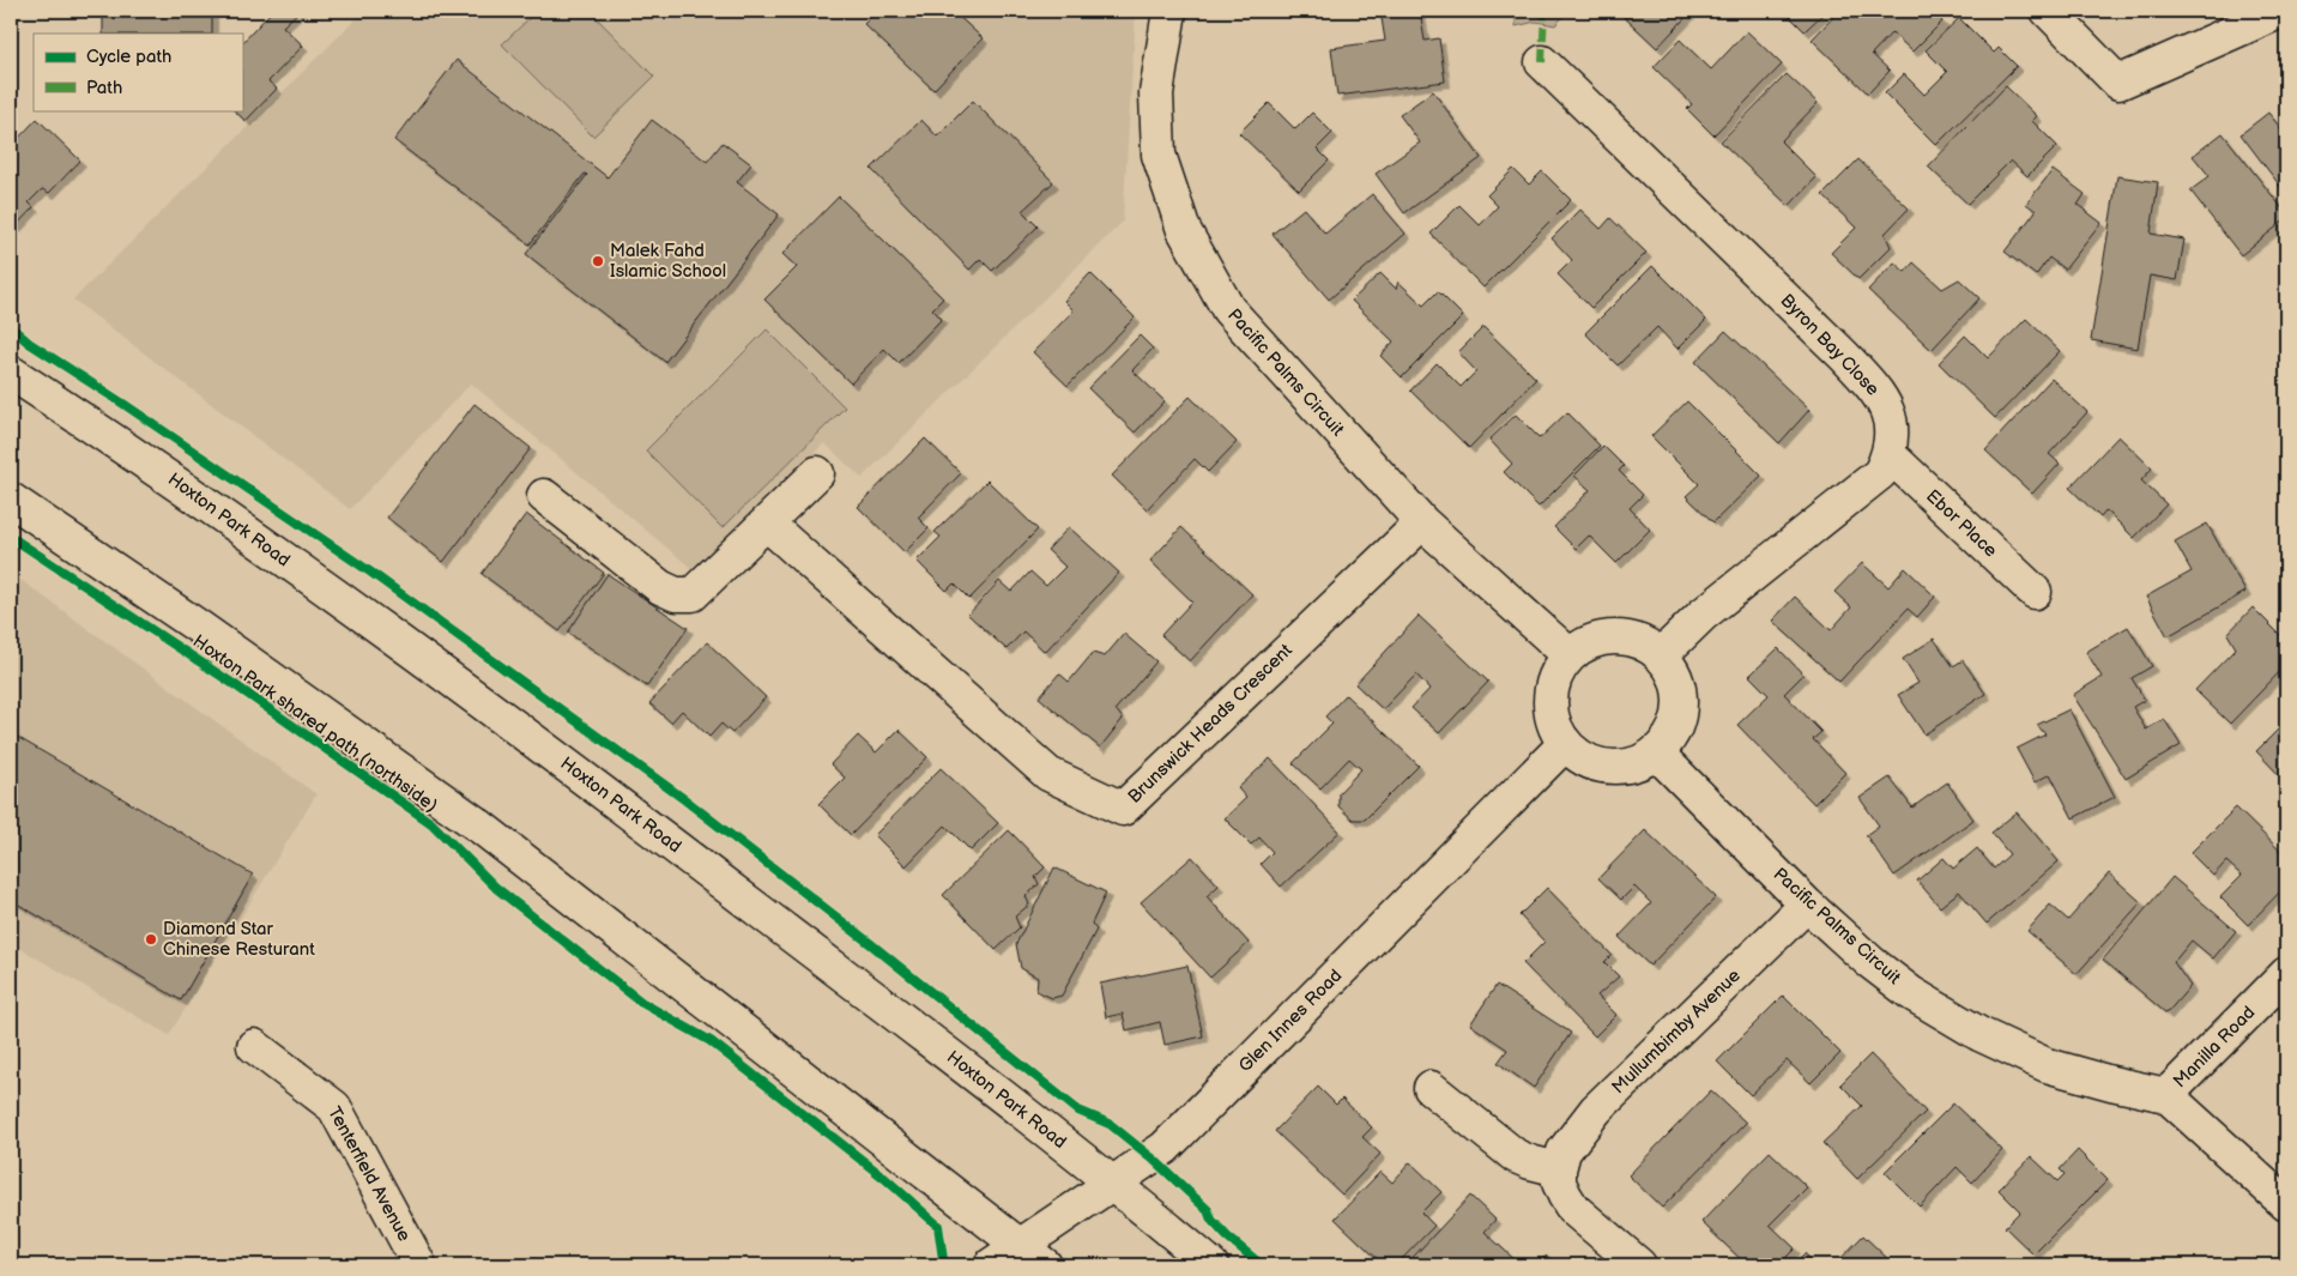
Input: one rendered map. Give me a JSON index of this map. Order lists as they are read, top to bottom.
{
  "streets": {
    "street": [
      "Byron Bay Close",
      "Pacific Palms Circuit",
      "Hoxton Park Road",
      "Ebor Place",
      "Brunswick Heads Crescent",
      "Glen Innes Road",
      "Mullumbimby Avenue",
      "Manilla Road",
      "Tenterfield Avenue"
    ],
    "cycle path": ["Hoxton Park shared path (northside)"]
  },
  "crossings": [
    ["Byron Bay Close", "Ebor Place"],
    ["Pacific Palms Circuit", "Brunswick Heads Crescent"],
    ["Pacific Palms Circuit", "Glen Innes Road"],
    ["Pacific Palms Circuit", "Mullumbimby Avenue"],
    ["Pacific Palms Circuit", "Manilla Road"],
    ["Hoxton Park Road", "Glen Innes Road"]
  ],
  "places": ["Malek Fahd Islamic School", "Diamond Star Chinese Resturant"],
  "legend": ["Cycle path", "Path"]
}
